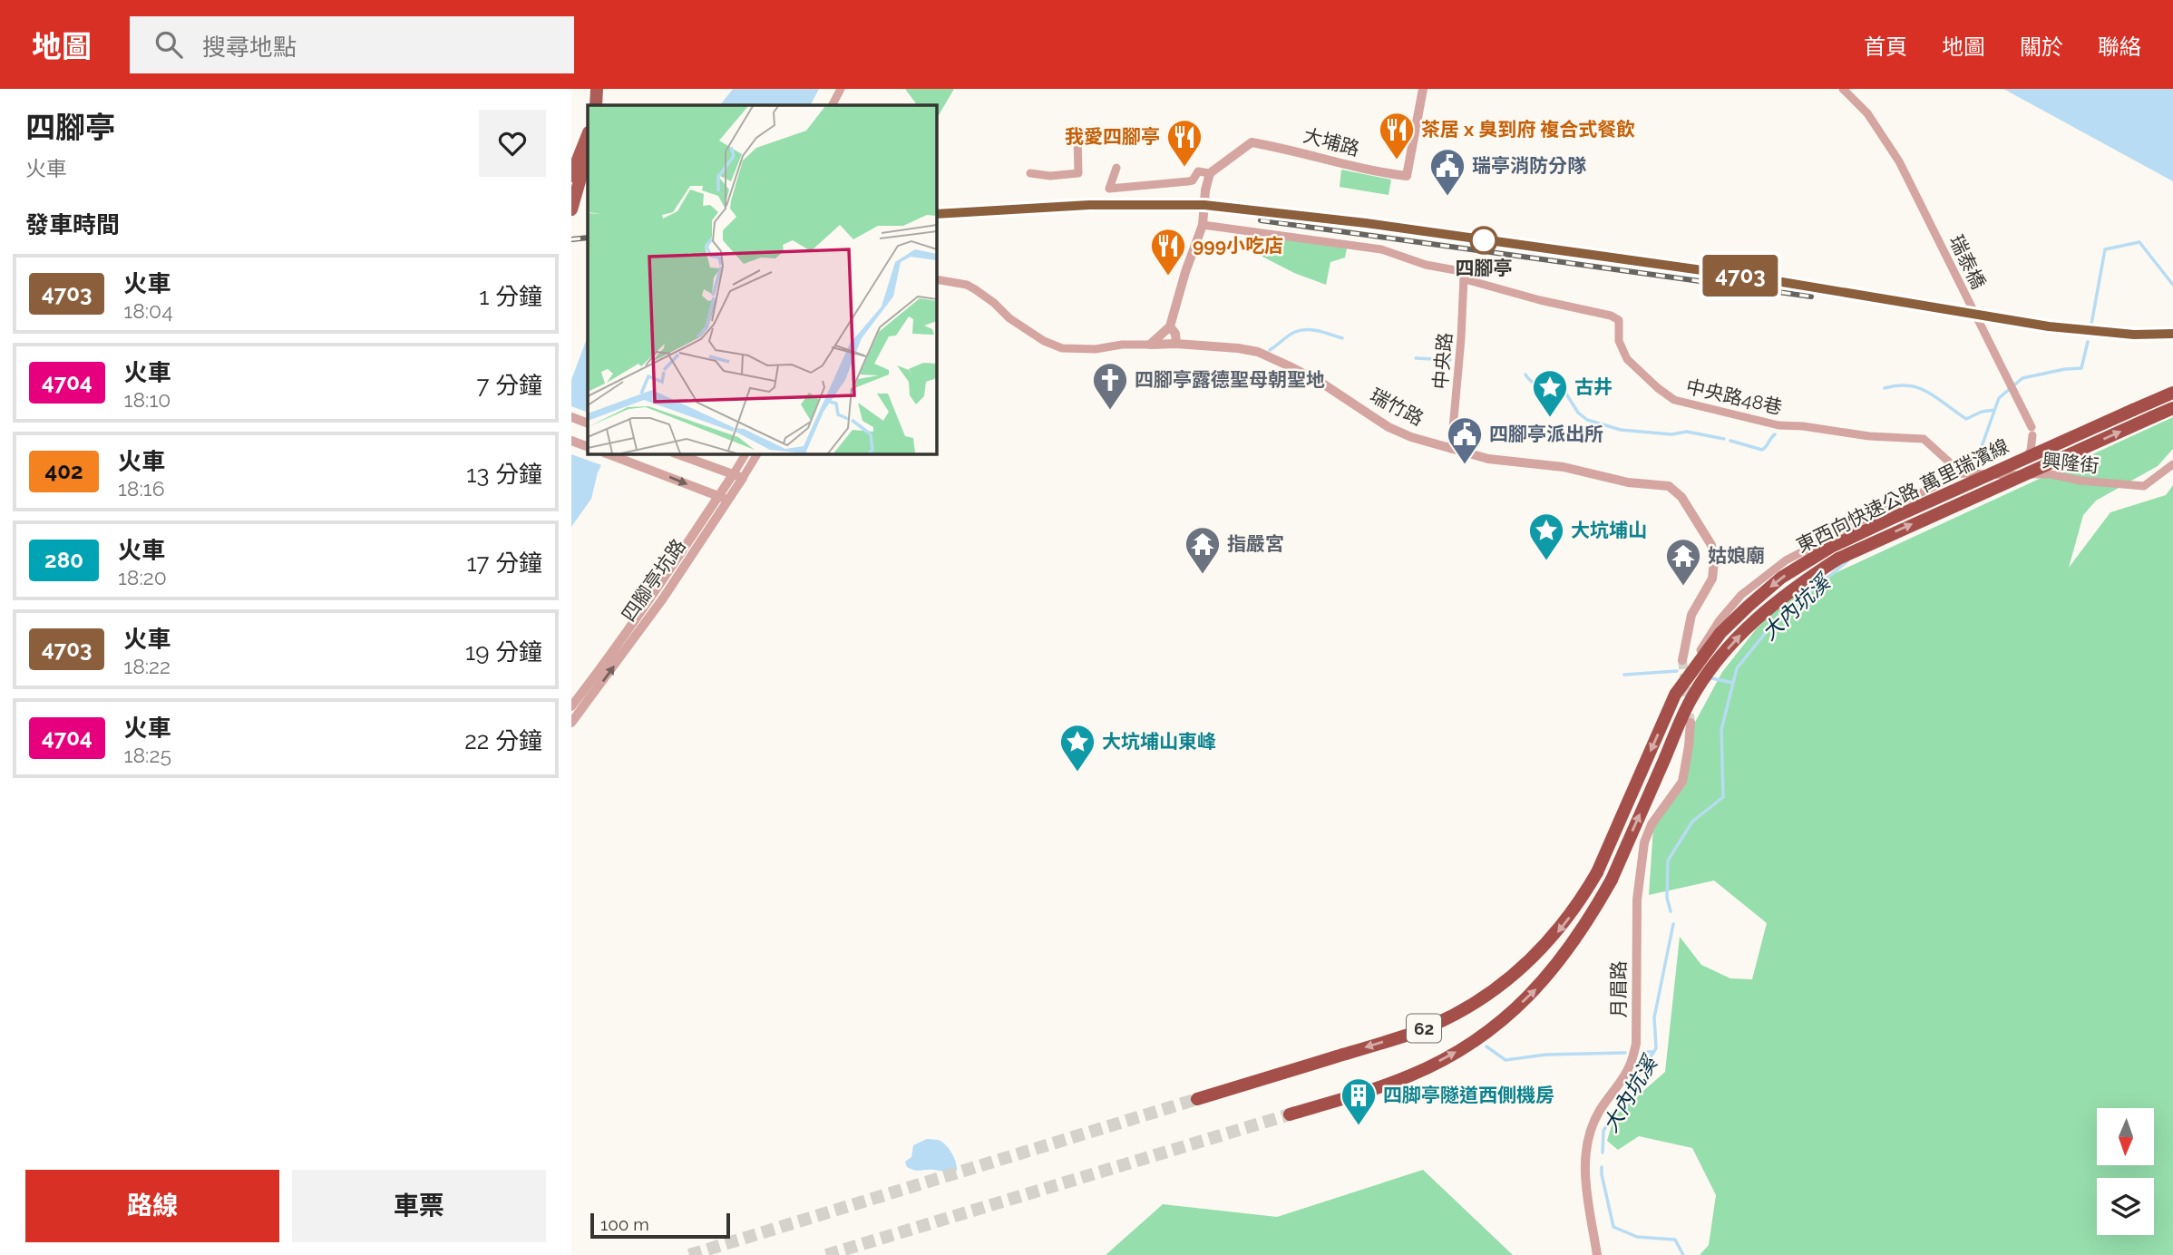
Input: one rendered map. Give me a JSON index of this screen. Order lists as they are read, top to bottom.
{
  "streets": {
    "highway": ["東西向快速公路 萬里瑞濱線", "62"],
    "street": [
      "大埔路",
      "瑞泰橋",
      "中央路",
      "中央路48巷",
      "瑞竹路",
      "興隆街",
      "四腳亭坑路",
      "月眉路"
    ]
  },
  "crossings": [
    ["中央路", "中央路48巷"],
    ["中央路", "瑞竹路"],
    ["中央路48巷", "興隆街"]
  ],
  "water": ["大內坑溪"],
  "places": {
    "restaurant": ["茶居 x 臭到府 複合式餐飲", "我愛四腳亭", "999小吃店"],
    "public building": ["瑞亭消防分隊", "四腳亭派出所"],
    "other": ["四腳亭"],
    "church": ["四腳亭露德聖母朝聖地"],
    "place": ["古井", "大坑埔山", "大坑埔山東峰"],
    "temple": ["指嚴宮", "姑娘廟"],
    "building": ["四脚亭隧道西側機房"]
  },
  "scale_bar": "100 m",
  "north": "bottom",
  "page": {
    "header": "地圖",
    "search": "搜尋地點",
    "nav": [
      "首頁",
      "地圖",
      "關於",
      "聯絡"
    ],
    "heading": [
      ["四腳亭", "火車"],
      "發車時間"
    ],
    "on_map": "4703",
    "list": [
      {
        "mark": "4703",
        "name": "火車",
        "note": "18:04",
        "value": "1 分鐘"
      },
      {
        "mark": "4704",
        "name": "火車",
        "note": "18:10",
        "value": "7 分鐘"
      },
      {
        "mark": "402",
        "name": "火車",
        "note": "18:16",
        "value": "13 分鐘"
      },
      {
        "mark": "280",
        "name": "火車",
        "note": "18:20",
        "value": "17 分鐘"
      },
      {
        "mark": "4703",
        "name": "火車",
        "note": "18:22",
        "value": "19 分鐘"
      },
      {
        "mark": "4704",
        "name": "火車",
        "note": "18:25",
        "value": "22 分鐘"
      }
    ],
    "buttons": ["路線", "車票"],
    "scale": "100 m"
  }
}
